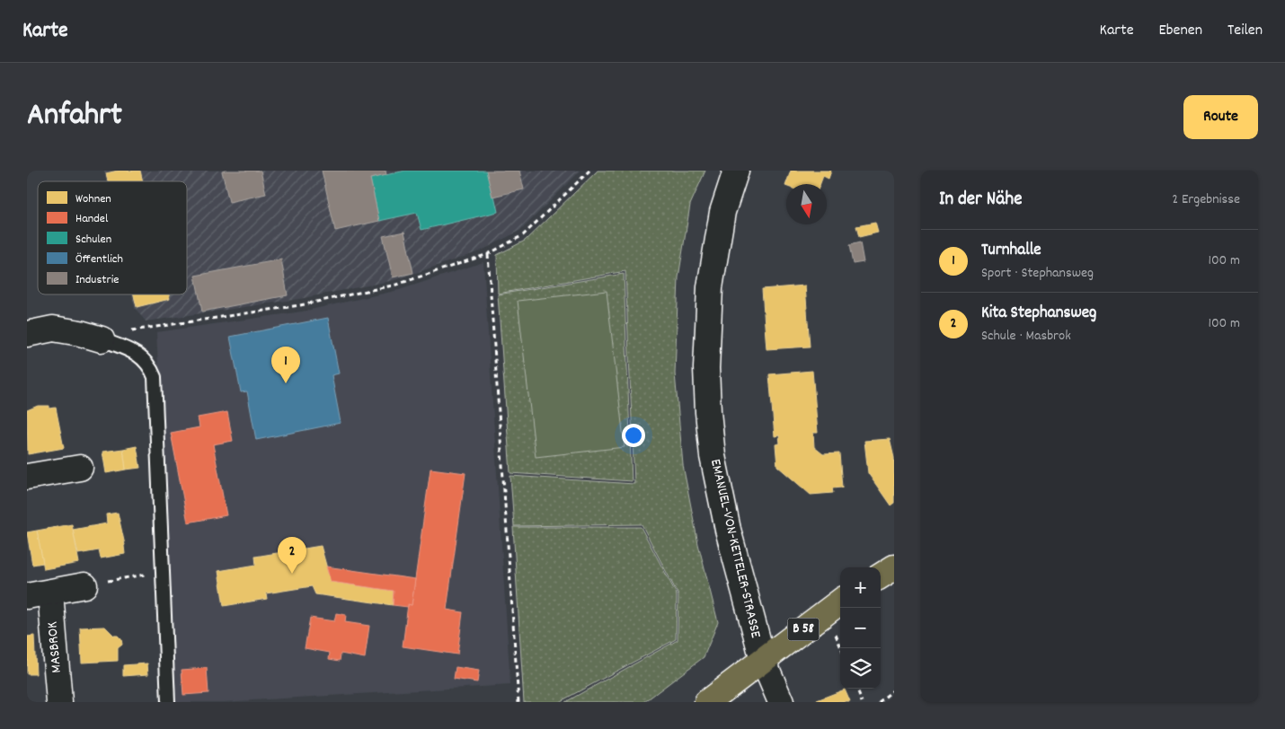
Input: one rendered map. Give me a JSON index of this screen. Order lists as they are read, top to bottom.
{
  "streets": {
    "main road": ["EMANUEL-VON-KETTELER-STRASSE", "B 58", "MASBROK"]
  },
  "crossings": [
    ["EMANUEL-VON-KETTELER-STRASSE", "B 58"]
  ],
  "legend": [
    "Wohnen",
    "Handel",
    "Schulen",
    "Öffentlich",
    "Industrie"
  ],
  "north": "bottom",
  "page": {
    "header": "Karte",
    "nav": ["Karte", "Ebenen", "Teilen"],
    "title": "Anfahrt",
    "buttons": "Route",
    "heading": ["In der Nähe", "2 Ergebnisse"],
    "list": [
      {
        "mark": "1",
        "name": "Turnhalle",
        "note": "Sport · Stephansweg",
        "value": "100 m"
      },
      {
        "mark": "2",
        "name": "Kita Stephansweg",
        "note": "Schule · Masbrok",
        "value": "100 m"
      }
    ],
    "pins": ["1", "2"],
    "map_buttons": ["+", "−"]
  }
}
